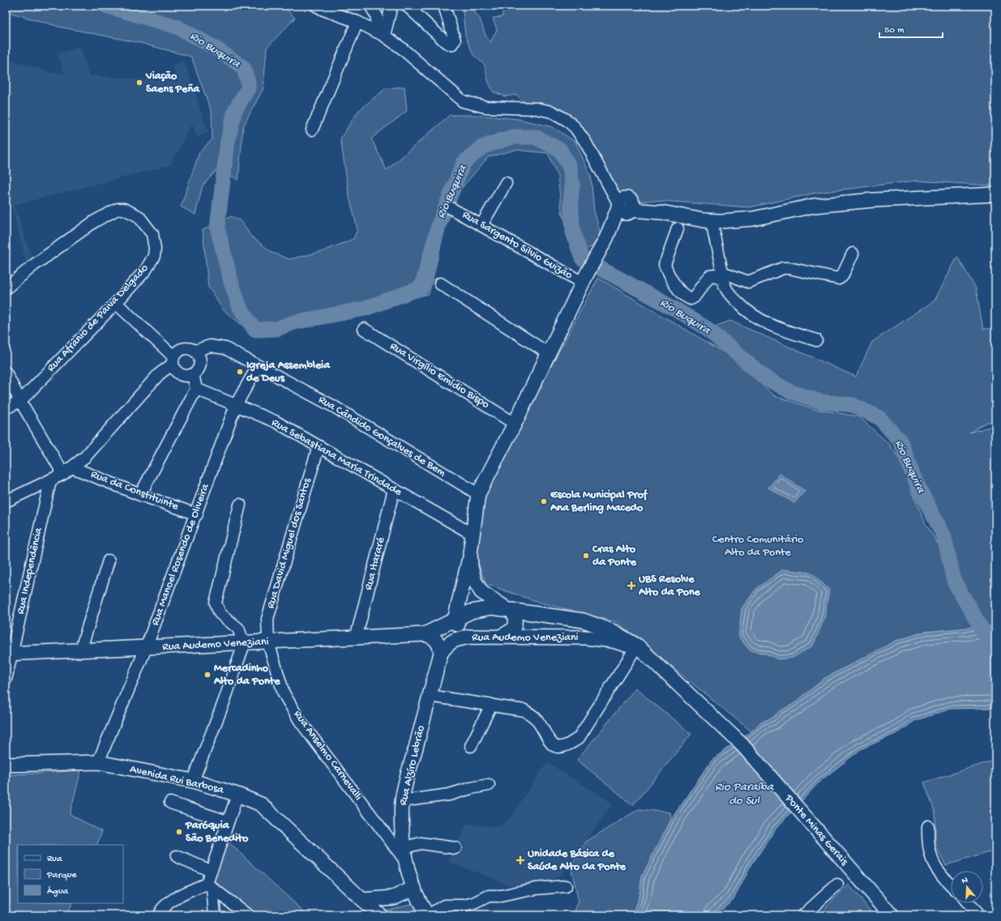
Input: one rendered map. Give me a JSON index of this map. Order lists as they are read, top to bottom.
{
  "streets": {
    "main road": [
      "Rua Audemo Veneziani",
      "Rua Alzíro Lebrão",
      "Avenida Rui Barbosa",
      "Ponte Minas Gerais"
    ],
    "street": [
      "Rua Sargento Silvio Guizão",
      "Rua Afrânio de Paiva Delgado",
      "Rua Virgílio Emídio Bispo",
      "Rua Cândido Gonçalves de Bem",
      "Rua Sebastiana Maria Trindade",
      "Rua da Constituinte",
      "Rua David Miguel dos Santos",
      "Rua Manoel Rosendo de Oliveira",
      "Rua Itararé",
      "Rua Independência",
      "Rua Anselmo Carnevalli"
    ]
  },
  "crossings": [
    ["Rua Cândido Gonçalves de Bem", "Rua Manoel Rosendo de Oliveira"],
    ["Rua Sebastiana Maria Trindade", "Rua David Miguel dos Santos"],
    ["Rua Sebastiana Maria Trindade", "Rua Manoel Rosendo de Oliveira"],
    ["Rua Sebastiana Maria Trindade", "Rua Itararé"],
    ["Rua da Constituinte", "Rua Manoel Rosendo de Oliveira"],
    ["Rua David Miguel dos Santos", "Rua Audemo Veneziani"],
    ["Rua David Miguel dos Santos", "Rua Anselmo Carnevalli"],
    ["Rua Manoel Rosendo de Oliveira", "Rua Audemo Veneziani"],
    ["Rua Manoel Rosendo de Oliveira", "Avenida Rui Barbosa"],
    ["Rua Itararé", "Rua Audemo Veneziani"],
    ["Rua Independência", "Rua Audemo Veneziani"],
    ["Rua Audemo Veneziani", "Rua Anselmo Carnevalli"],
    ["Rua Audemo Veneziani", "Rua Alzíro Lebrão"],
    ["Rua Audemo Veneziani", "Ponte Minas Gerais"],
    ["Rua Anselmo Carnevalli", "Rua Alzíro Lebrão"]
  ],
  "water": ["Rio Buquira", "Rio Paraíba do Sul"],
  "parks": ["Centro Comunitário Alto da Ponte"],
  "places": {
    "other": [
      "Viação Saens Peña",
      "Igreja Assembleia de Deus",
      "Escola Municipal Prof Ana Berling Macedo",
      "Cras Alto da Ponte",
      "Mercadinho Alto da Ponte",
      "Paróquia São Benedito"
    ],
    "health": ["UBS Resolve Alto da Pone", "Unidade Básica de Saúde Alto da Ponte"]
  },
  "legend": ["Rua", "Parque", "Água"],
  "scale_bar": "50 m",
  "north": "top"
}
